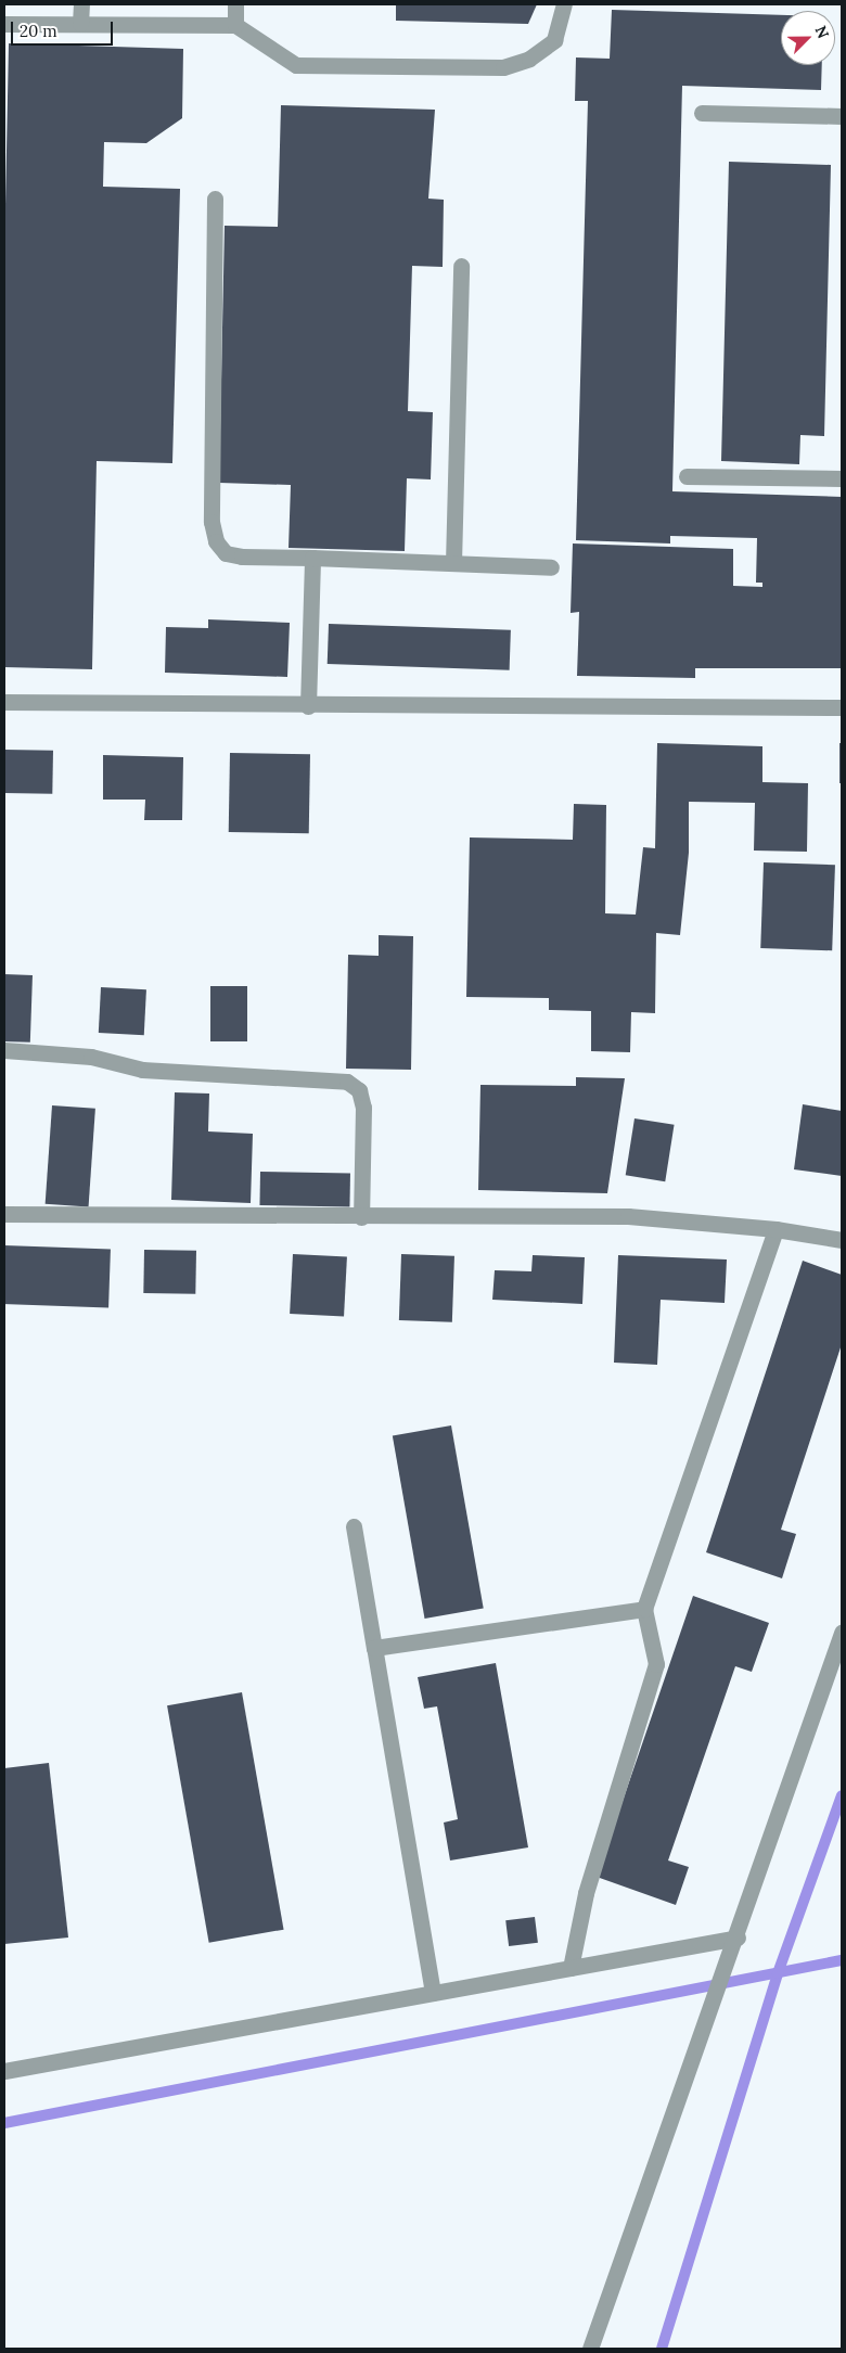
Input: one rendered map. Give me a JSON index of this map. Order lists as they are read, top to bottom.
{
  "scale_bar": "20 m",
  "north": "top right"
}
